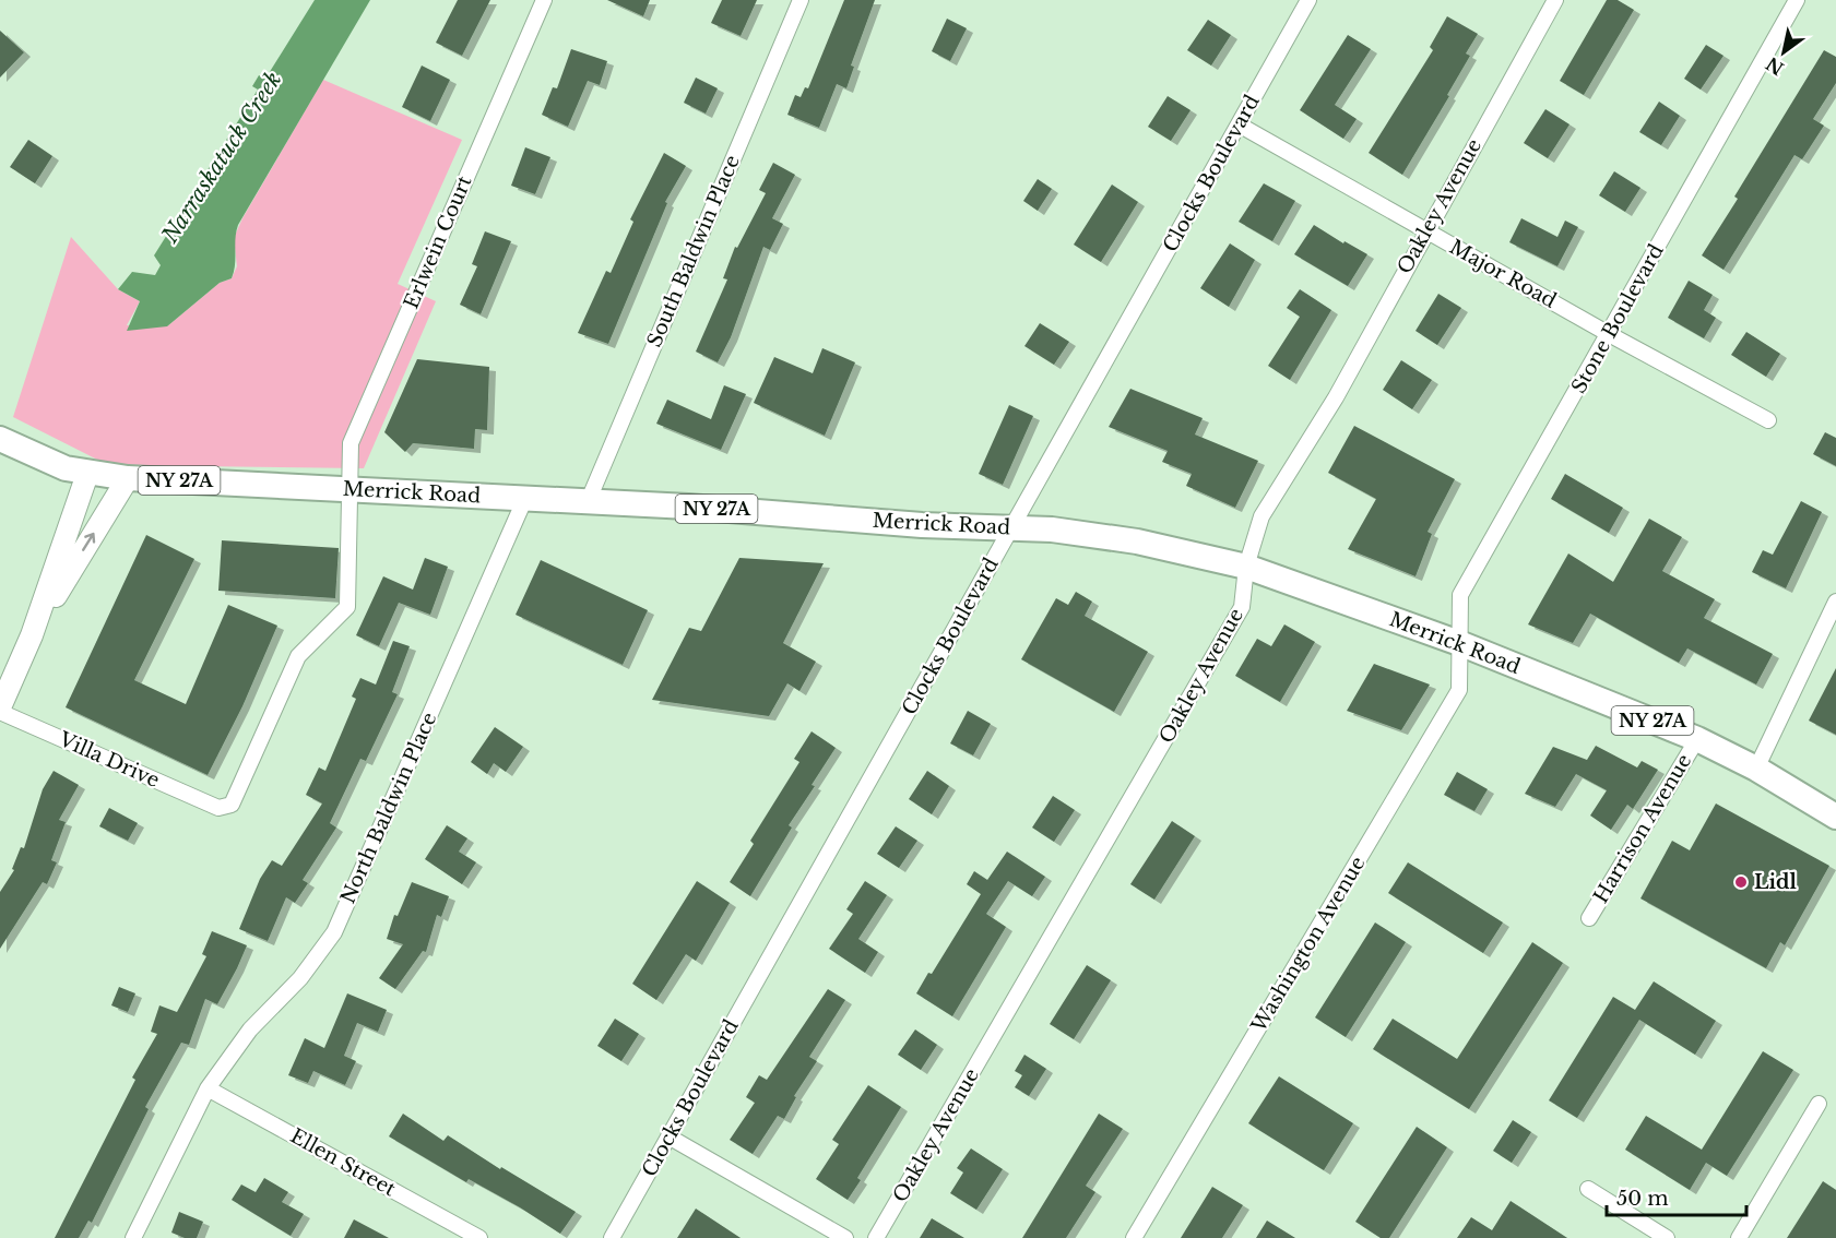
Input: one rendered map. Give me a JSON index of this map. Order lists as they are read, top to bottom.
{
  "streets": {
    "main road": ["NY 27A", "Merrick Road"],
    "street": [
      "Clocks Boulevard",
      "Oakley Avenue",
      "Erlwein Court",
      "South Baldwin Place",
      "Major Road",
      "Stone Boulevard",
      "Villa Drive",
      "North Baldwin Place",
      "Harrison Avenue",
      "Washington Avenue",
      "Ellen Street"
    ]
  },
  "crossings": [
    ["Clocks Boulevard", "Major Road"],
    ["Clocks Boulevard", "Merrick Road"],
    ["Oakley Avenue", "Major Road"],
    ["Oakley Avenue", "Merrick Road"],
    ["Erlwein Court", "Merrick Road"],
    ["Erlwein Court", "Villa Drive"],
    ["South Baldwin Place", "Merrick Road"],
    ["Major Road", "Stone Boulevard"],
    ["Stone Boulevard", "Merrick Road"],
    ["Stone Boulevard", "Washington Avenue"],
    ["Merrick Road", "Villa Drive"],
    ["Merrick Road", "North Baldwin Place"],
    ["Merrick Road", "Harrison Avenue"],
    ["Merrick Road", "Washington Avenue"],
    ["North Baldwin Place", "Ellen Street"]
  ],
  "water": ["Narraskatuck Creek"],
  "places": ["Lidl"],
  "scale_bar": "50 m",
  "north": "bottom left"
}
